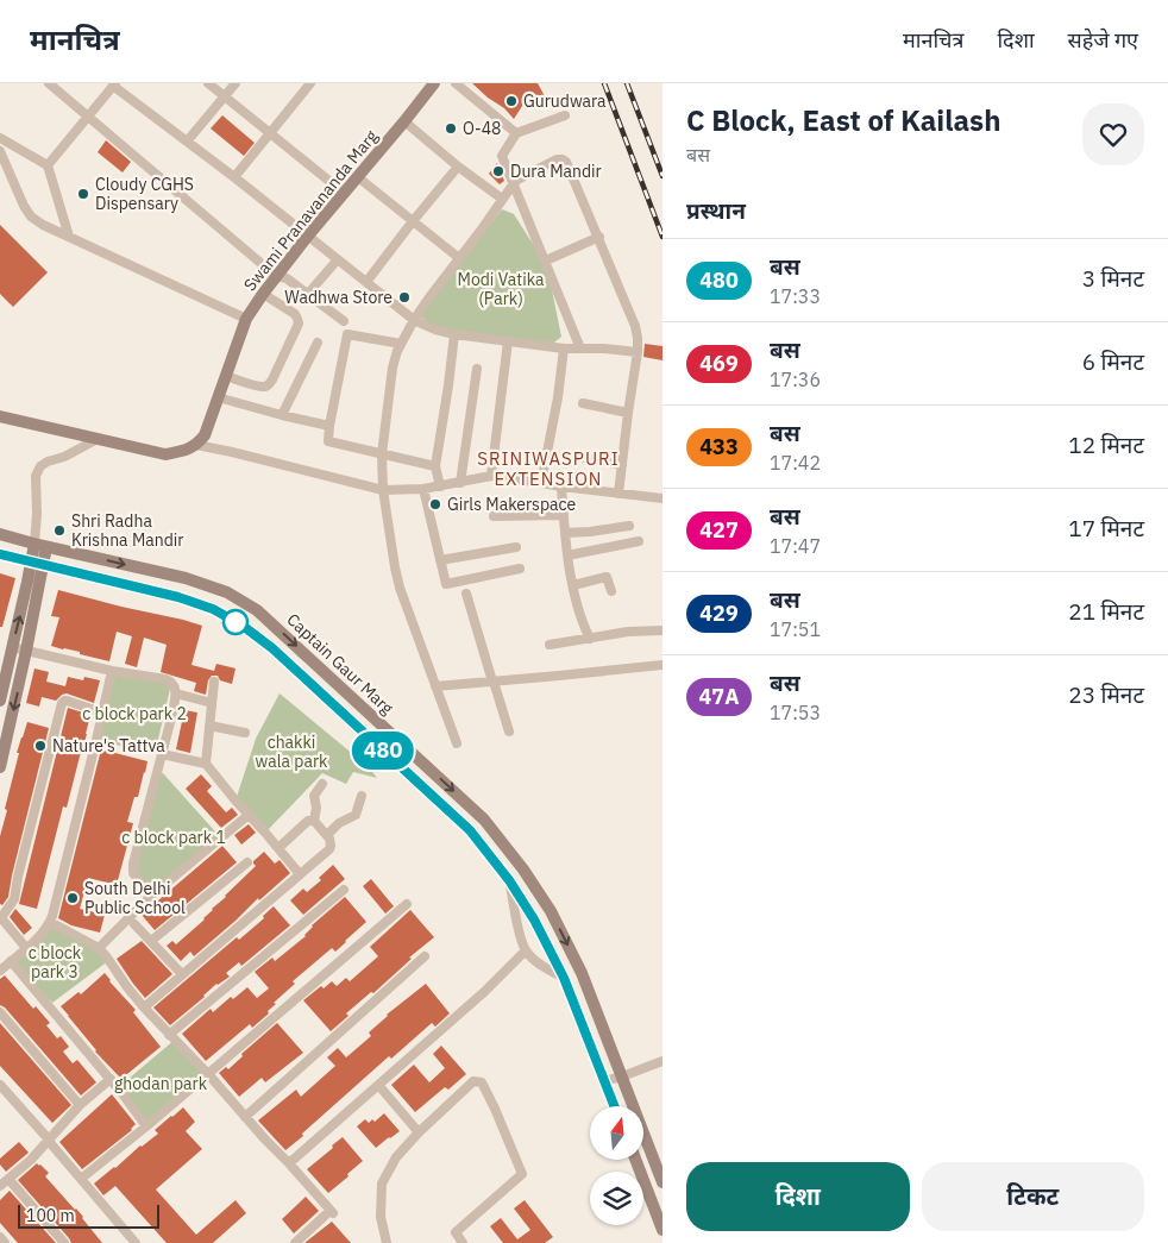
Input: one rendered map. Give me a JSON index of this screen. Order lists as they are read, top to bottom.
{
  "streets": {
    "main road": ["Swami Pranavananda Marg", "Captain Gaur Marg"]
  },
  "districts": ["SRINIWASPURI EXTENSION"],
  "parks": [
    "Modi Vatika (Park)",
    "c block park 2",
    "chakki wala park",
    "c block park 1",
    "c block park 3",
    "ghodan park"
  ],
  "places": [
    "Gurudwara",
    "O-48",
    "Dura Mandir",
    "Cloudy CGHS Dispensary",
    "Wadhwa Store",
    "Girls Makerspace",
    "Shri Radha Krishna Mandir",
    "Nature's Tattva",
    "South Delhi Public School"
  ],
  "lines": ["bus line 480"],
  "scale_bar": "100 m",
  "north": "top",
  "page": {
    "header": "मानचित्र",
    "nav": ["मानचित्र", "दिशा", "सहेजे गए"],
    "on_map": "480",
    "heading": [
      ["C Block, East of Kailash", "बस"],
      "प्रस्थान"
    ],
    "list": [
      {
        "mark": "480",
        "name": "बस",
        "note": "17:33",
        "value": "3 मिनट"
      },
      {
        "mark": "469",
        "name": "बस",
        "note": "17:36",
        "value": "6 मिनट"
      },
      {
        "mark": "433",
        "name": "बस",
        "note": "17:42",
        "value": "12 मिनट"
      },
      {
        "mark": "427",
        "name": "बस",
        "note": "17:47",
        "value": "17 मिनट"
      },
      {
        "mark": "429",
        "name": "बस",
        "note": "17:51",
        "value": "21 मिनट"
      },
      {
        "mark": "47A",
        "name": "बस",
        "note": "17:53",
        "value": "23 मिनट"
      }
    ],
    "buttons": ["दिशा", "टिकट"],
    "scale": "100 m"
  }
}
